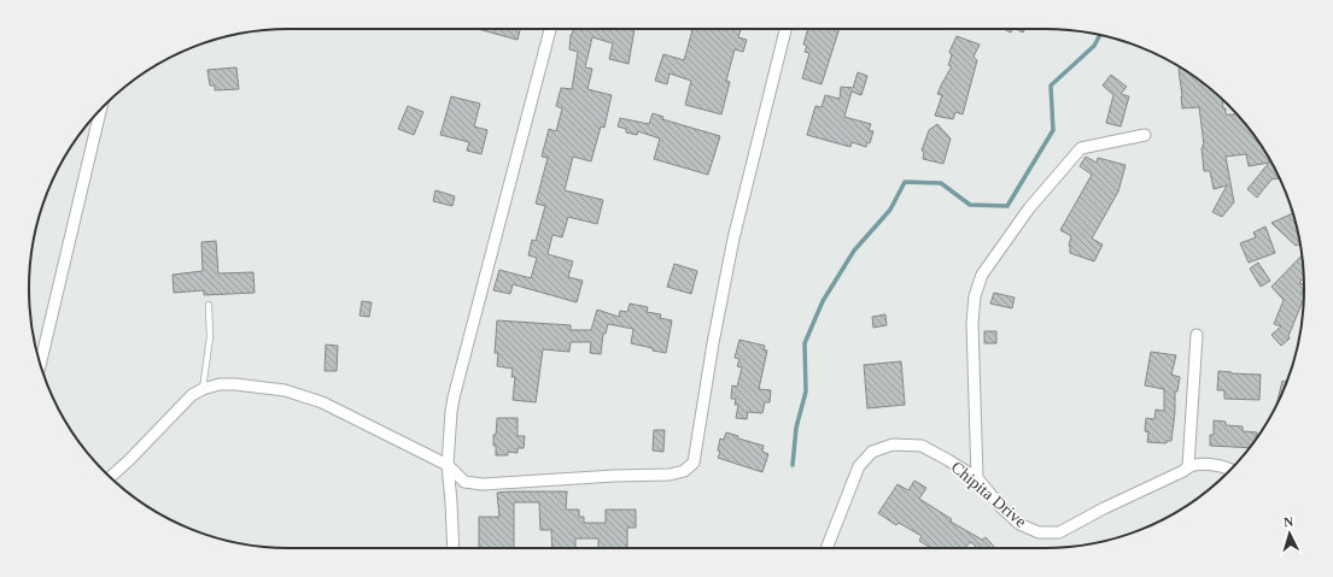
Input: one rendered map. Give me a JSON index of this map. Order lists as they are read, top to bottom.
{
  "streets": {
    "street": ["Chipita Drive"]
  },
  "north": "top"
}
